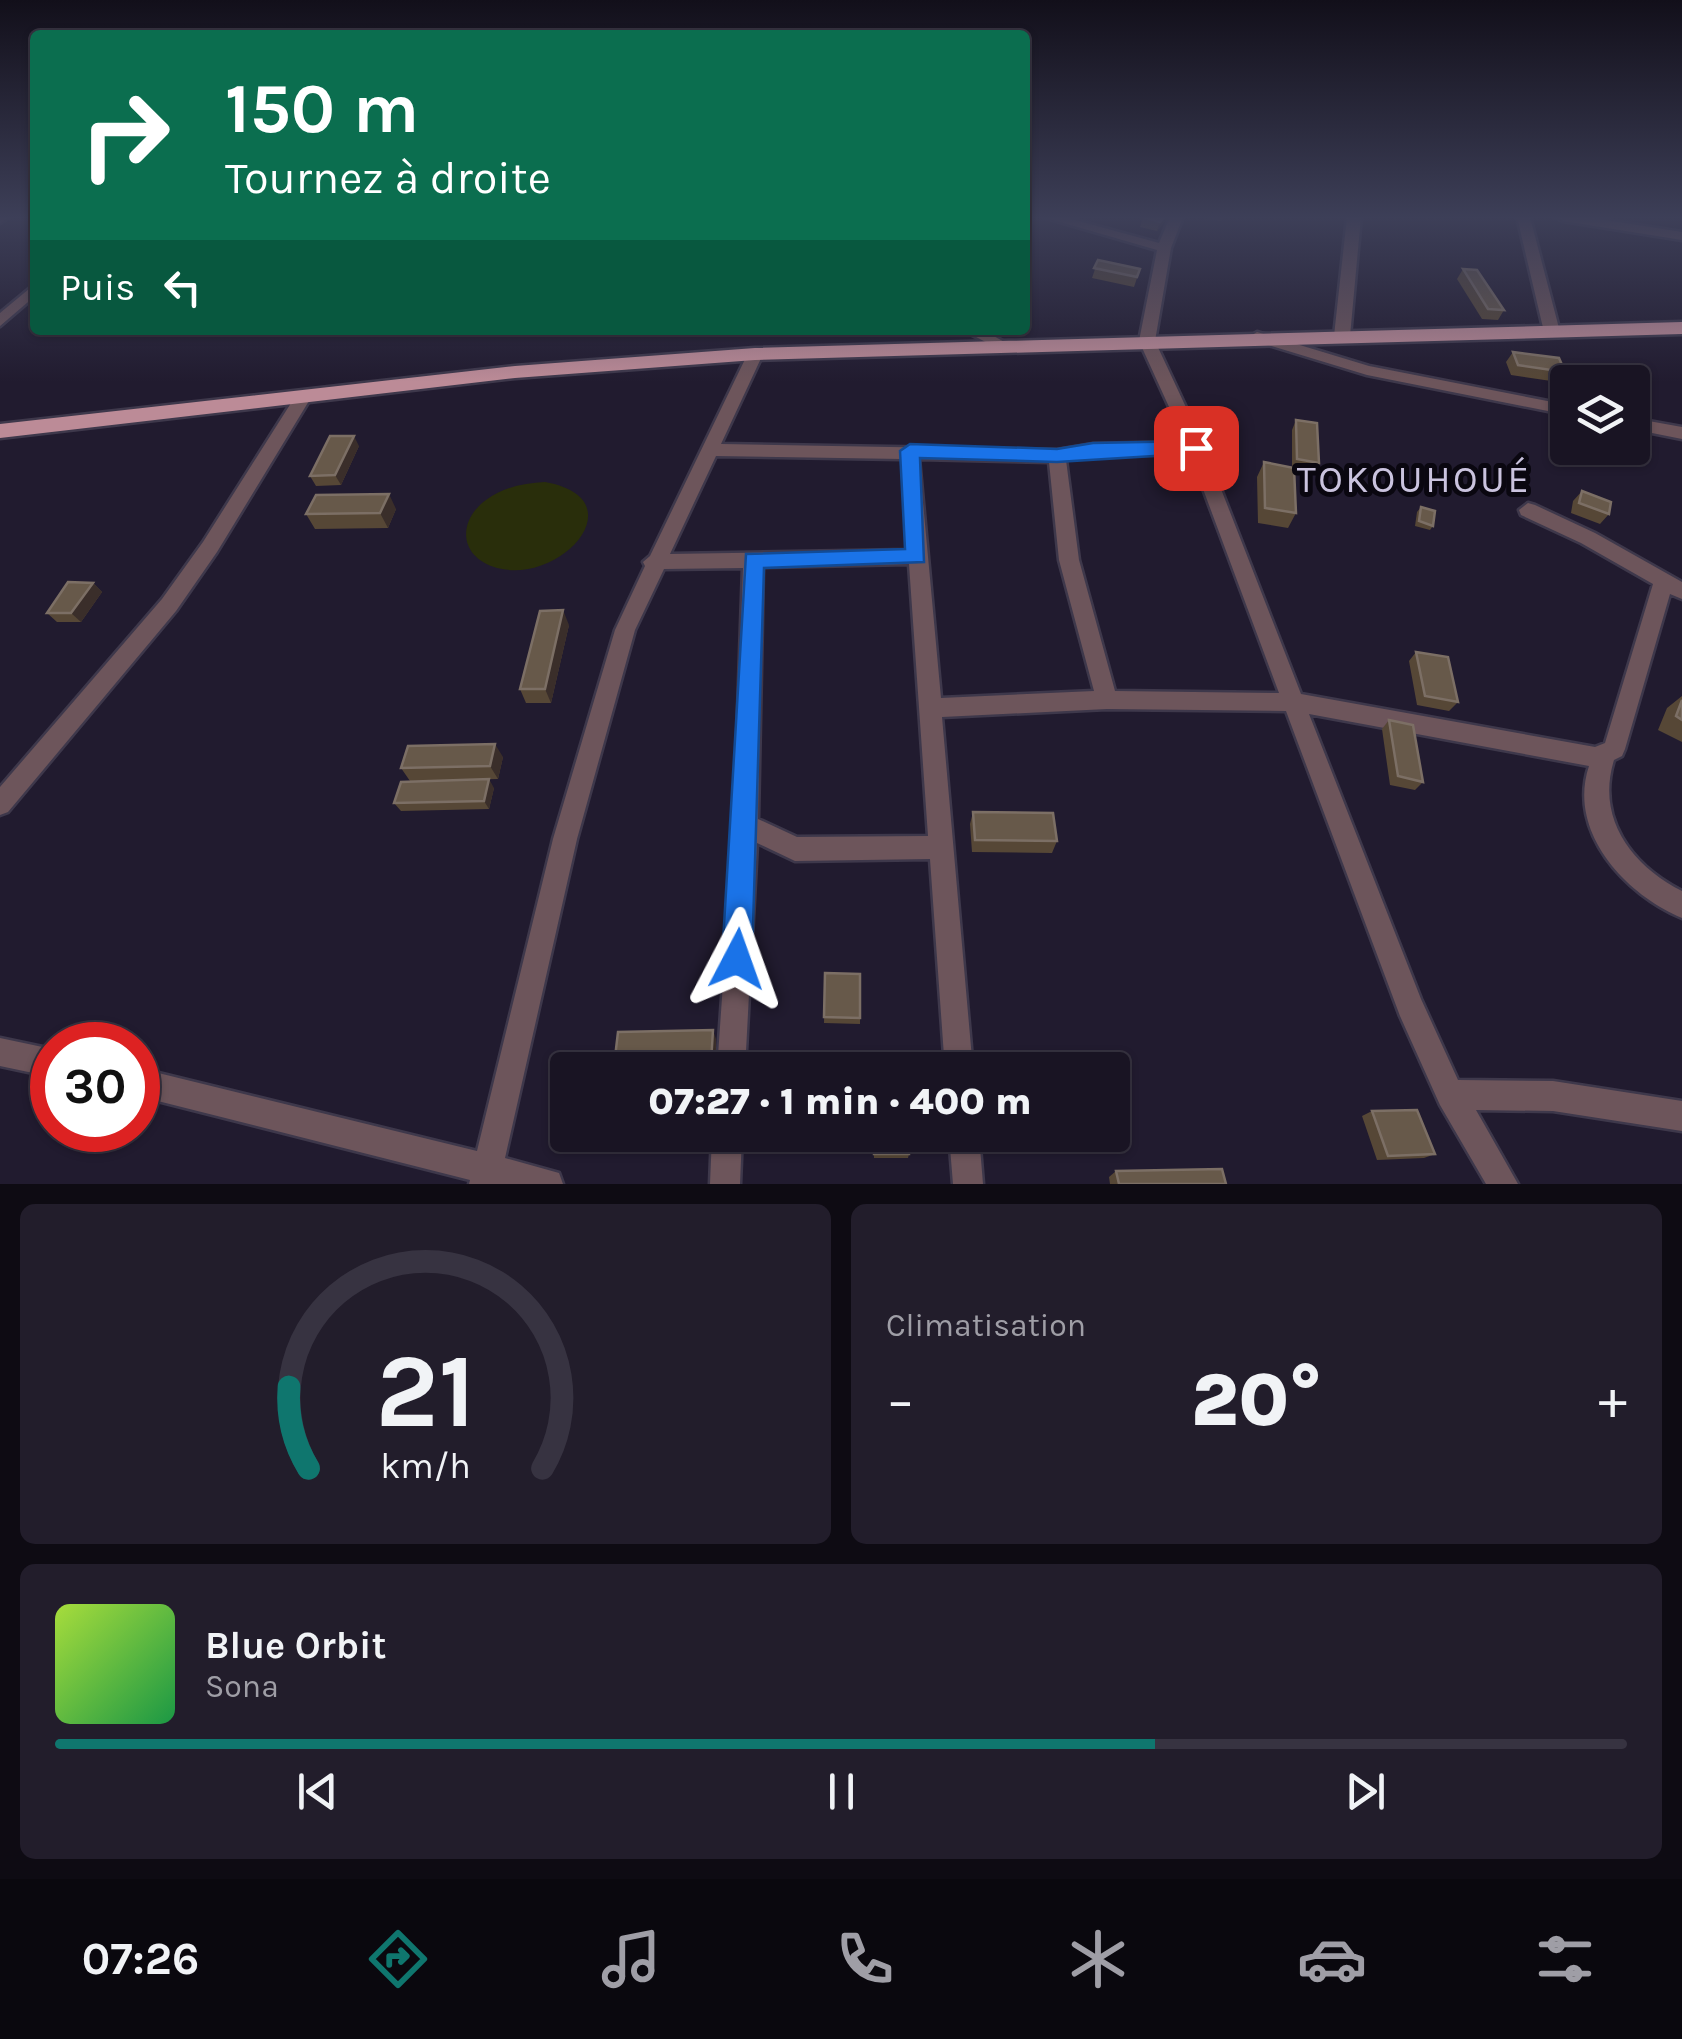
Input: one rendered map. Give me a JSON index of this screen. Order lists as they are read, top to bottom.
{
  "districts": ["TOKOUHOUÉ"],
  "page": {
    "turn": ["150 m", "Tournez à droite"],
    "then": "Puis",
    "limit": "30",
    "trip": "07:27 · 1 min · 400 m",
    "tile": "Climatisation",
    "heat": ["−", "20°", "+"],
    "song": ["Blue Orbit", "Sona"],
    "tabs": "07:26",
    "gauge": ["21", "km/h"]
  }
}
